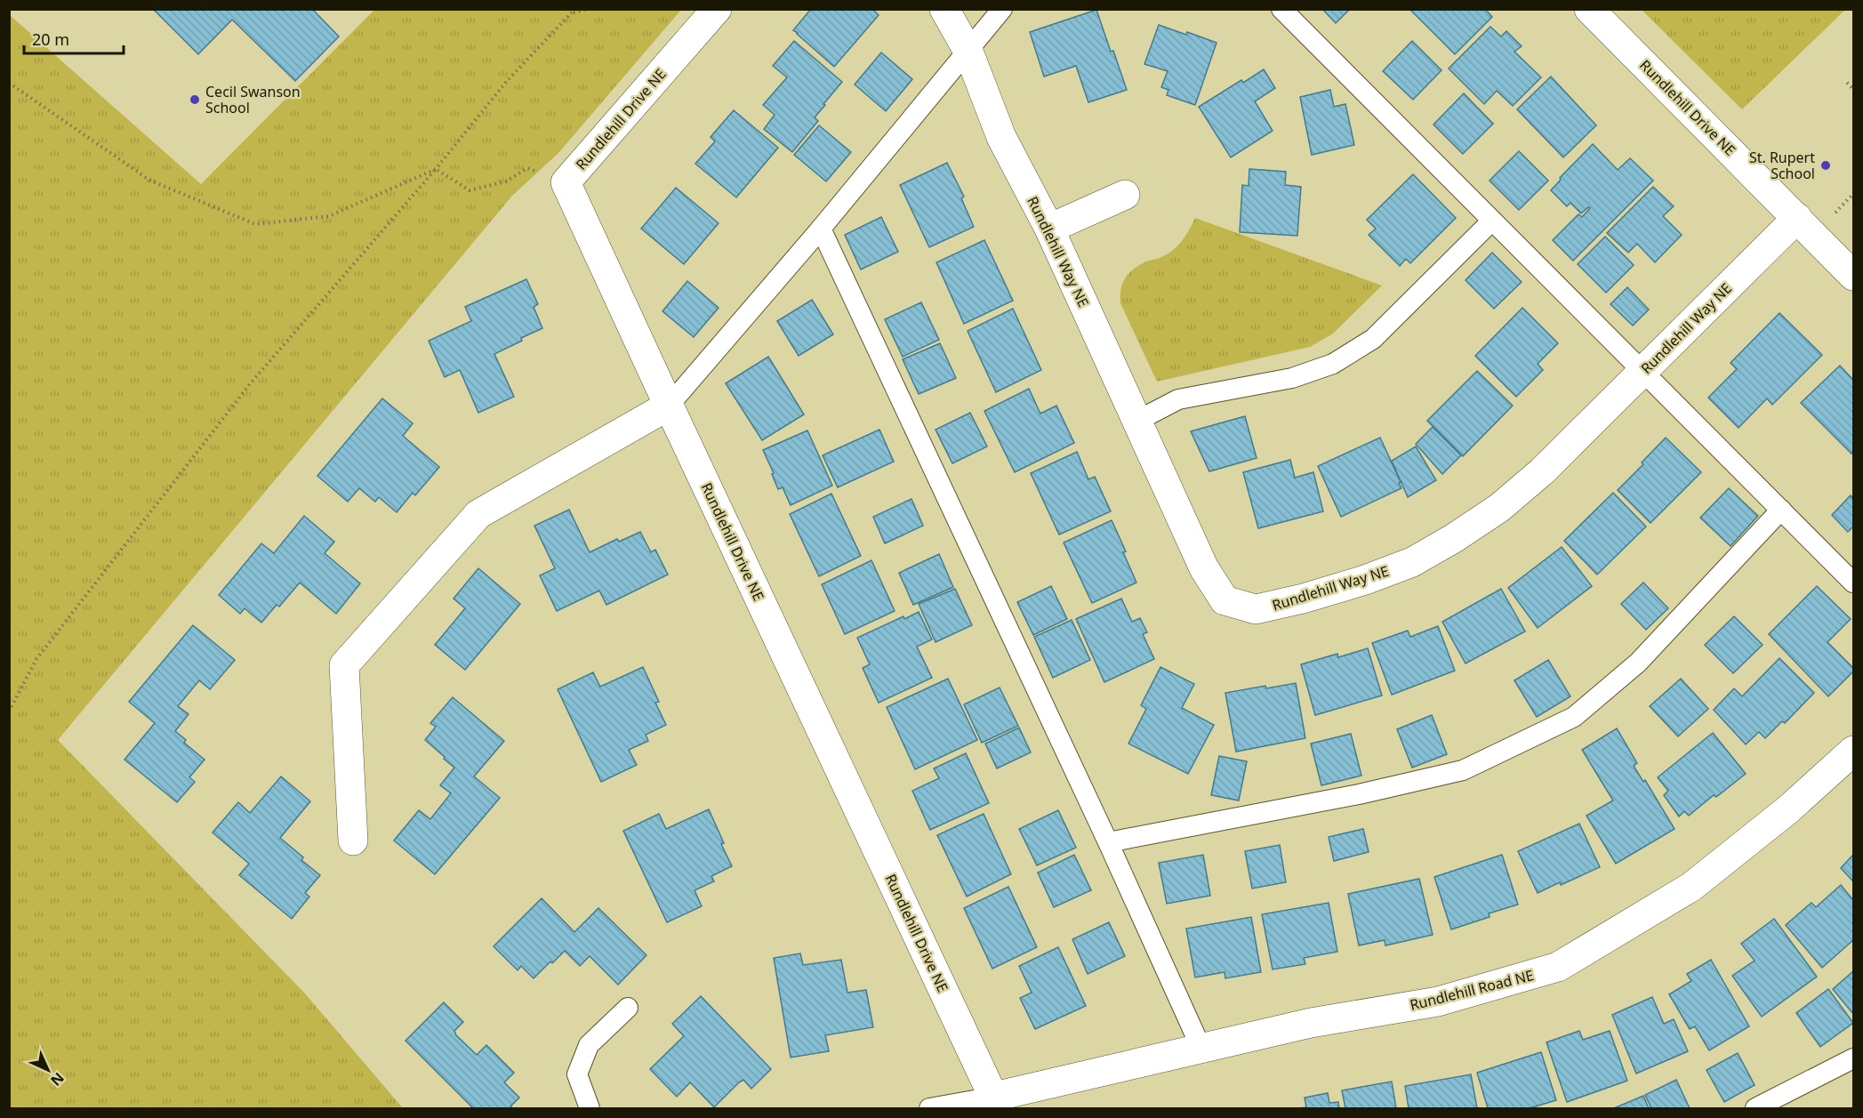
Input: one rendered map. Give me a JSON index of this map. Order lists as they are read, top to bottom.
{
  "streets": {
    "street": ["Rundlehill Drive NE", "Rundlehill Way NE", "Rundlehill Road NE"]
  },
  "crossings": [
    ["Rundlehill Drive NE", "Rundlehill Way NE"],
    ["Rundlehill Drive NE", "Rundlehill Road NE"]
  ],
  "places": ["Cecil Swanson School", "St. Rupert School"],
  "scale_bar": "20 m",
  "north": "bottom right"
}
